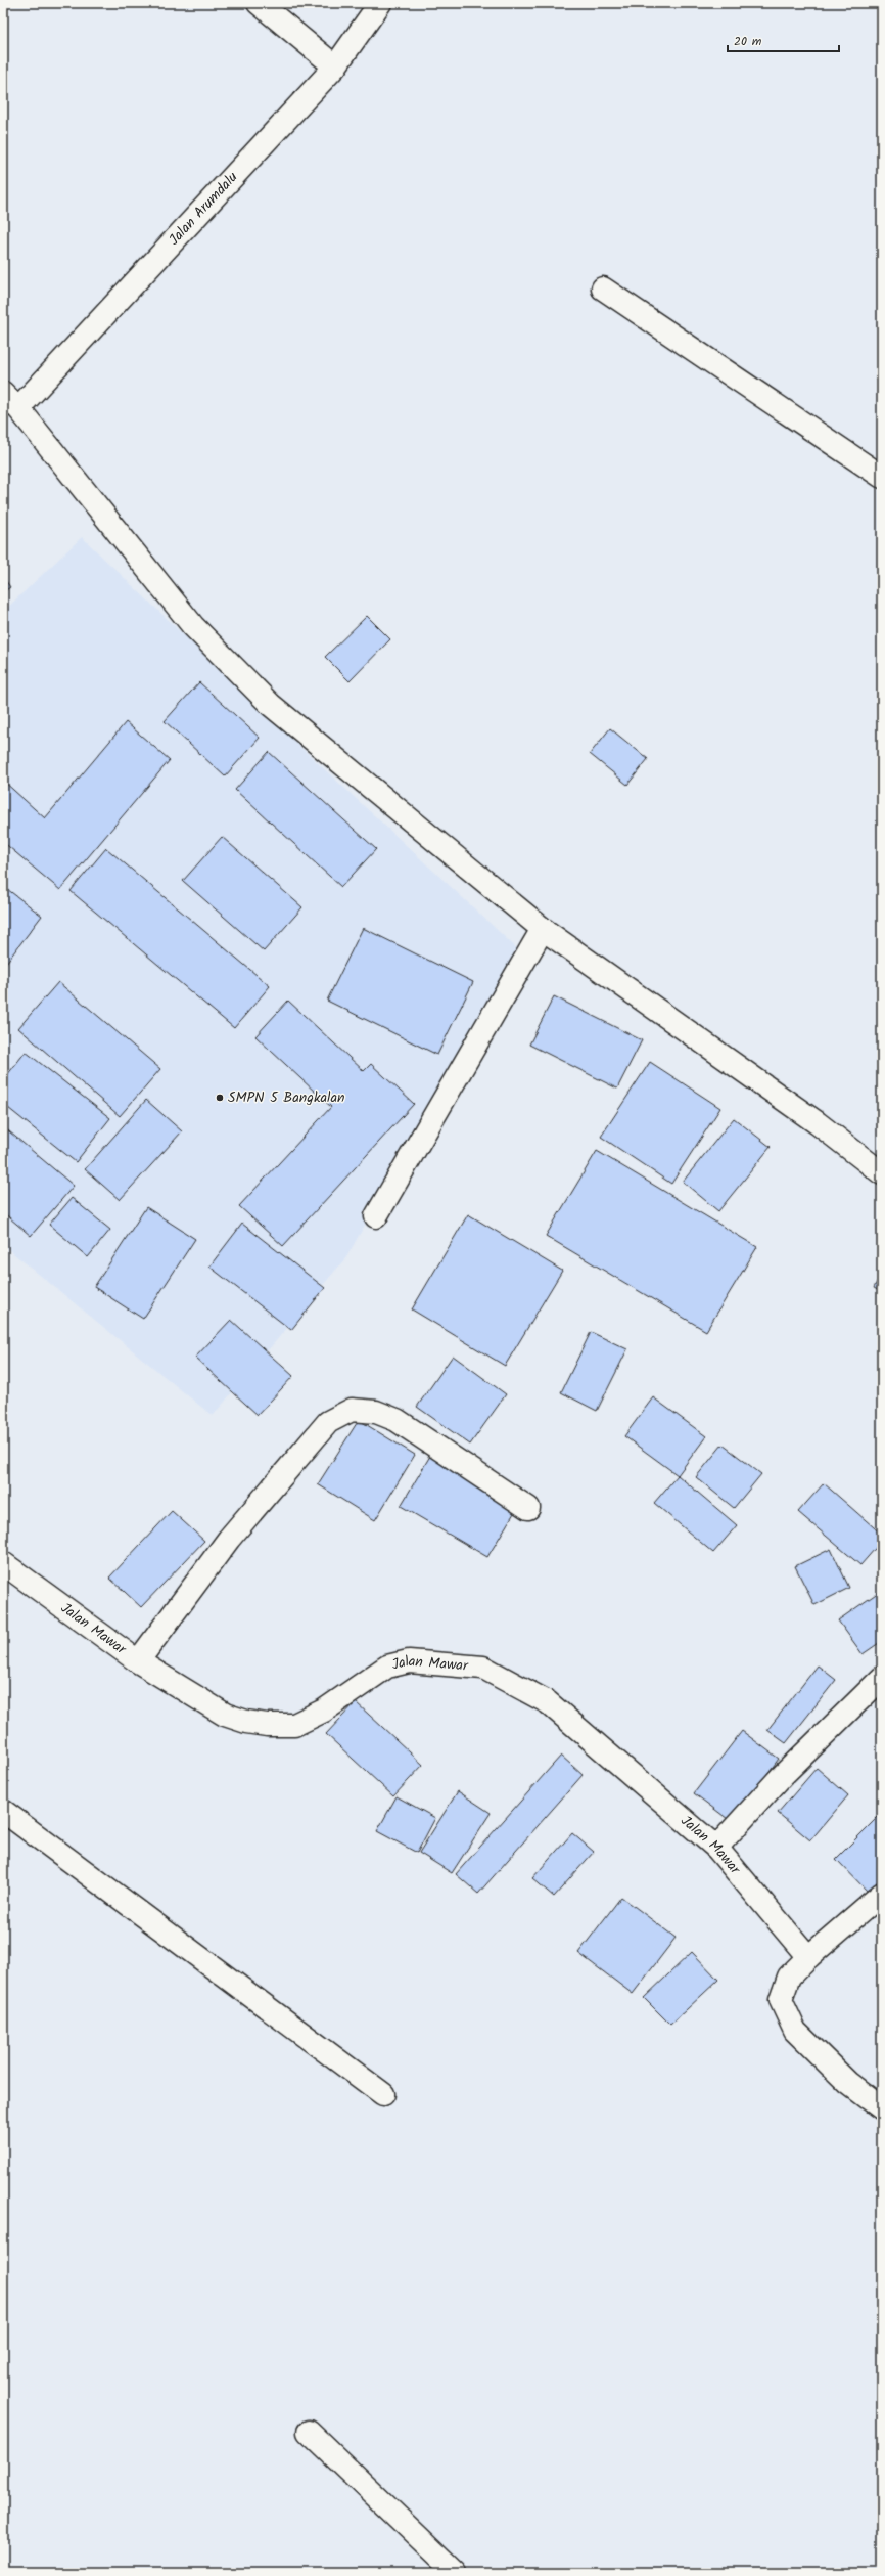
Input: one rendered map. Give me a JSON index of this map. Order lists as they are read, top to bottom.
{
  "streets": {
    "street": ["Jalan Arumdalu", "Jalan Mawar"]
  },
  "places": ["SMPN 5 Bangkalan"],
  "scale_bar": "20 m"
}
